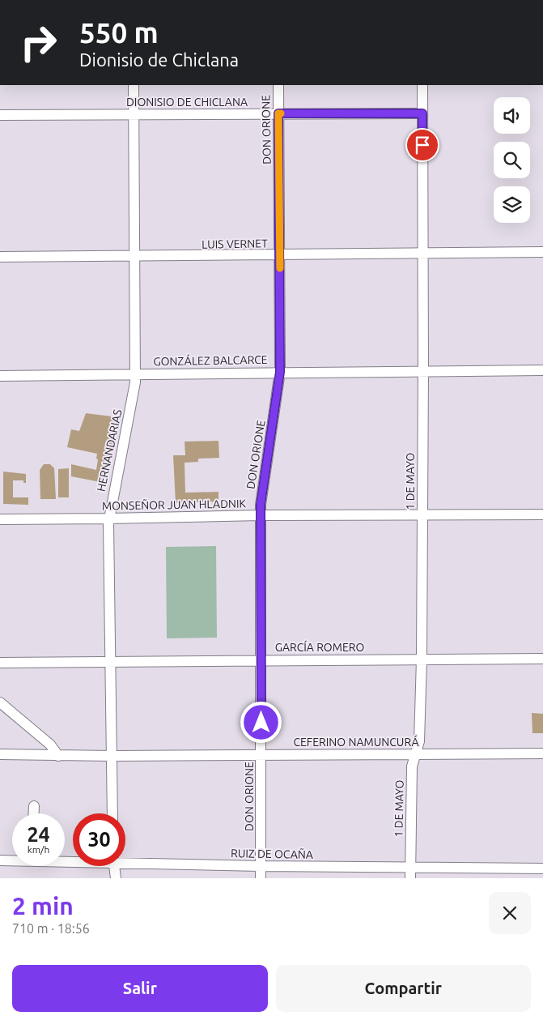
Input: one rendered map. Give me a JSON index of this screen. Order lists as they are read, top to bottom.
{
  "streets": {
    "street": [
      "DIONISIO DE CHICLANA",
      "DON ORIONE",
      "LUIS VERNET",
      "GONZÁLEZ BALCARCE",
      "HERNANDARIAS",
      "1 DE MAYO",
      "MONSEÑOR JUAN HLADNIK",
      "GARCÍA ROMERO",
      "CEFERINO NAMUNCURÁ",
      "RUIZ DE OCAÑA"
    ]
  },
  "crossings": [
    ["DIONISIO DE CHICLANA", "DON ORIONE"],
    ["DIONISIO DE CHICLANA", "HERNANDARIAS"],
    ["DIONISIO DE CHICLANA", "1 DE MAYO"],
    ["DON ORIONE", "LUIS VERNET"],
    ["DON ORIONE", "GONZÁLEZ BALCARCE"],
    ["DON ORIONE", "MONSEÑOR JUAN HLADNIK"],
    ["DON ORIONE", "GARCÍA ROMERO"],
    ["DON ORIONE", "CEFERINO NAMUNCURÁ"],
    ["DON ORIONE", "RUIZ DE OCAÑA"],
    ["LUIS VERNET", "HERNANDARIAS"],
    ["LUIS VERNET", "1 DE MAYO"],
    ["GONZÁLEZ BALCARCE", "HERNANDARIAS"],
    ["GONZÁLEZ BALCARCE", "1 DE MAYO"],
    ["HERNANDARIAS", "MONSEÑOR JUAN HLADNIK"],
    ["HERNANDARIAS", "GARCÍA ROMERO"],
    ["HERNANDARIAS", "CEFERINO NAMUNCURÁ"],
    ["1 DE MAYO", "MONSEÑOR JUAN HLADNIK"],
    ["1 DE MAYO", "GARCÍA ROMERO"],
    ["1 DE MAYO", "CEFERINO NAMUNCURÁ"],
    ["1 DE MAYO", "RUIZ DE OCAÑA"]
  ],
  "page": {
    "turn": ["550 m", "Dionisio de Chiclana"],
    "speed": "24 km/h",
    "limit": "30",
    "heading": ["2 min", "710 m · 18:56"],
    "buttons": ["Salir", "Compartir"]
  }
}
